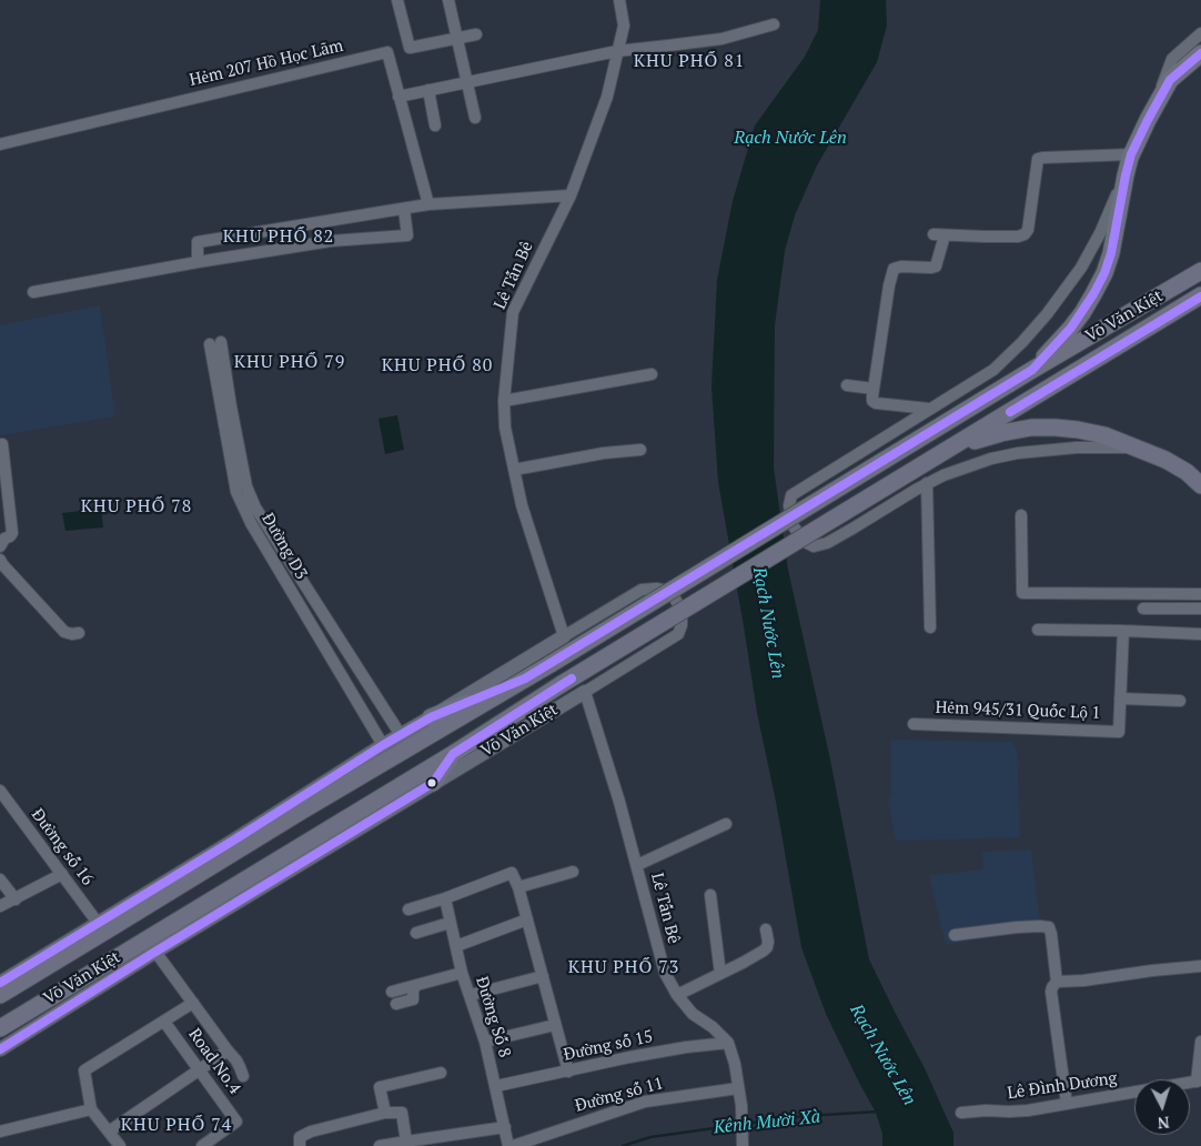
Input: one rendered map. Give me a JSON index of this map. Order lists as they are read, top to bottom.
{
  "streets": {
    "highway": ["Võ Văn Kiệt"],
    "street": [
      "Hẻm 207 Hồ Học Lãm",
      "Lê Tấn Bê",
      "Đường D3",
      "Hẻm 945/31 Quốc Lộ 1",
      "Đường số 16",
      "Đường Số 8",
      "Đường số 15",
      "Road No.4",
      "Lê Đình Dương",
      "Đường số 11"
    ]
  },
  "crossings": [
    ["Lê Tấn Bê", "Võ Văn Kiệt"],
    ["Lê Tấn Bê", "Đường số 15"],
    ["Đường Số 8", "Đường số 15"],
    ["Đường Số 8", "Đường số 11"]
  ],
  "districts": [
    "KHU PHỐ 81",
    "KHU PHỐ 82",
    "KHU PHỐ 79",
    "KHU PHỐ 80",
    "KHU PHỐ 78",
    "KHU PHỐ 73",
    "KHU PHỐ 74"
  ],
  "water": ["Rạch Nước Lên", "Kênh Mười Xà"],
  "north": "bottom"
}
